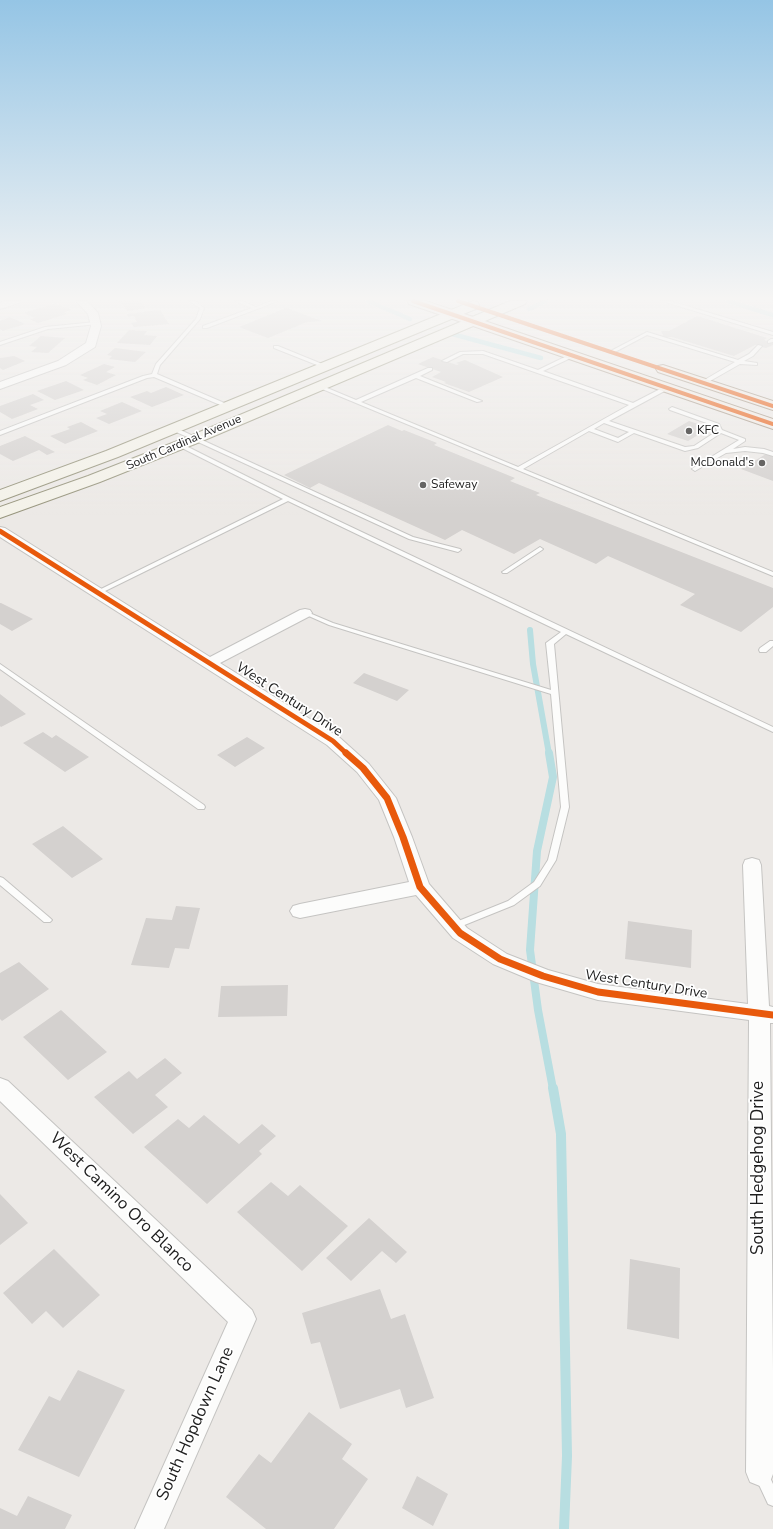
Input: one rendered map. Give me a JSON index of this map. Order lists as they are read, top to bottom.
{
  "streets": {
    "main road": ["South Cardinal Avenue"],
    "street": [
      "West Century Drive",
      "South Hedgehog Drive",
      "West Camino Oro Blanco",
      "South Hopdown Lane"
    ]
  },
  "crossings": [
    ["West Century Drive", "South Hedgehog Drive"],
    ["West Camino Oro Blanco", "South Hopdown Lane"]
  ],
  "places": ["KFC", "McDonald's", "Safeway"]
}
